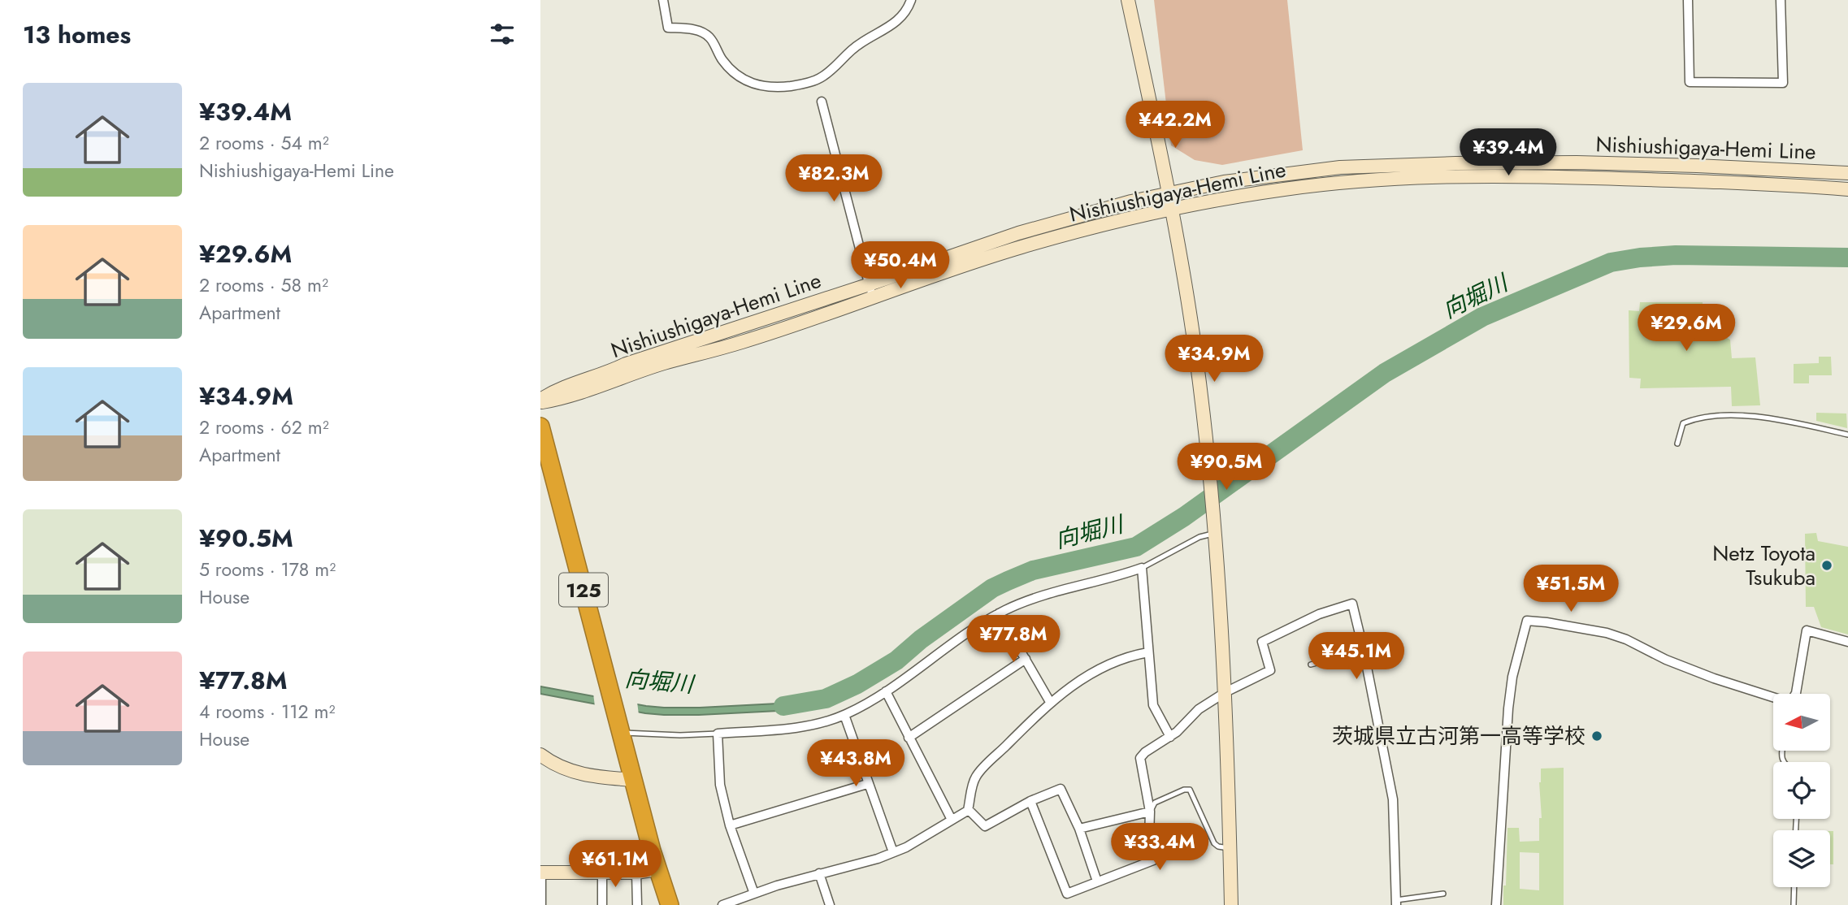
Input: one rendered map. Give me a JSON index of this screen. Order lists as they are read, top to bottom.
{
  "streets": {
    "highway": ["125"],
    "street": ["Nishiushigaya-Hemi Line"]
  },
  "water": ["向堀川"],
  "places": ["Netz Toyota Tsukuba", "茨城県立古河第一高等学校"],
  "north": "left",
  "page": {
    "heading": "13 homes",
    "list": [
      {
        "name": "¥39.4M",
        "note": "2 rooms · 54 m² · Nishiushigaya-Hemi Line"
      },
      {
        "name": "¥29.6M",
        "note": "2 rooms · 58 m² · Apartment"
      },
      {
        "name": "¥34.9M",
        "note": "2 rooms · 62 m² · Apartment"
      },
      {
        "name": "¥90.5M",
        "note": "5 rooms · 178 m² · House"
      },
      {
        "name": "¥77.8M",
        "note": "4 rooms · 112 m² · House"
      }
    ],
    "price": [
      "¥42.2M",
      "¥39.4M",
      "¥82.3M",
      "¥50.4M",
      "¥29.6M",
      "¥34.9M",
      "¥90.5M",
      "¥51.5M",
      "¥77.8M",
      "¥45.1M",
      "¥43.8M",
      "¥33.4M",
      "¥61.1M"
    ]
  }
}
